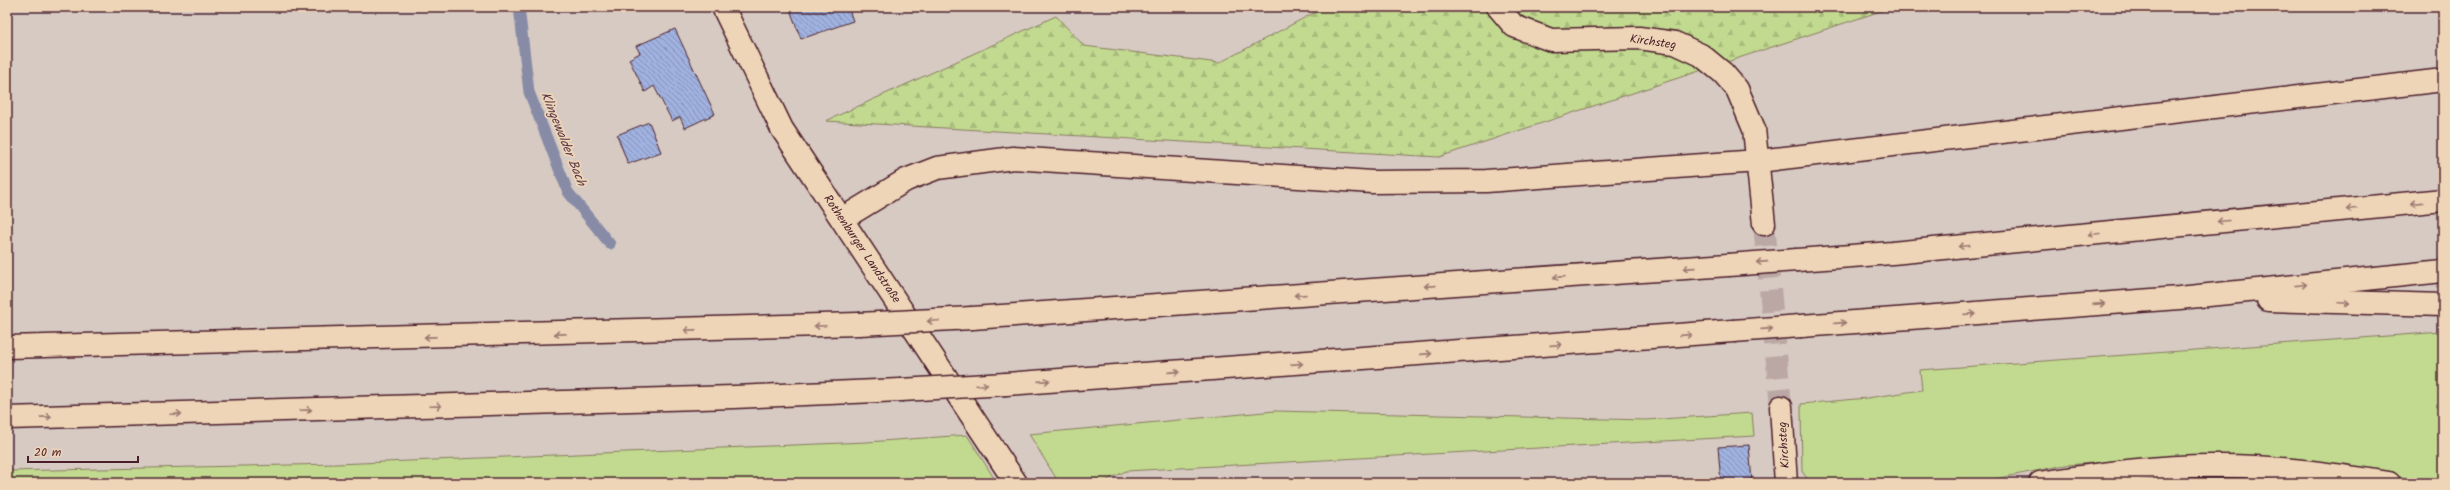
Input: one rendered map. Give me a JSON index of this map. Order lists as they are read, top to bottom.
{
  "streets": {
    "main road": ["Kirchsteg", "Rothenburger Landstraße"]
  },
  "water": ["Klingewalder Bach"],
  "scale_bar": "20 m"
}
